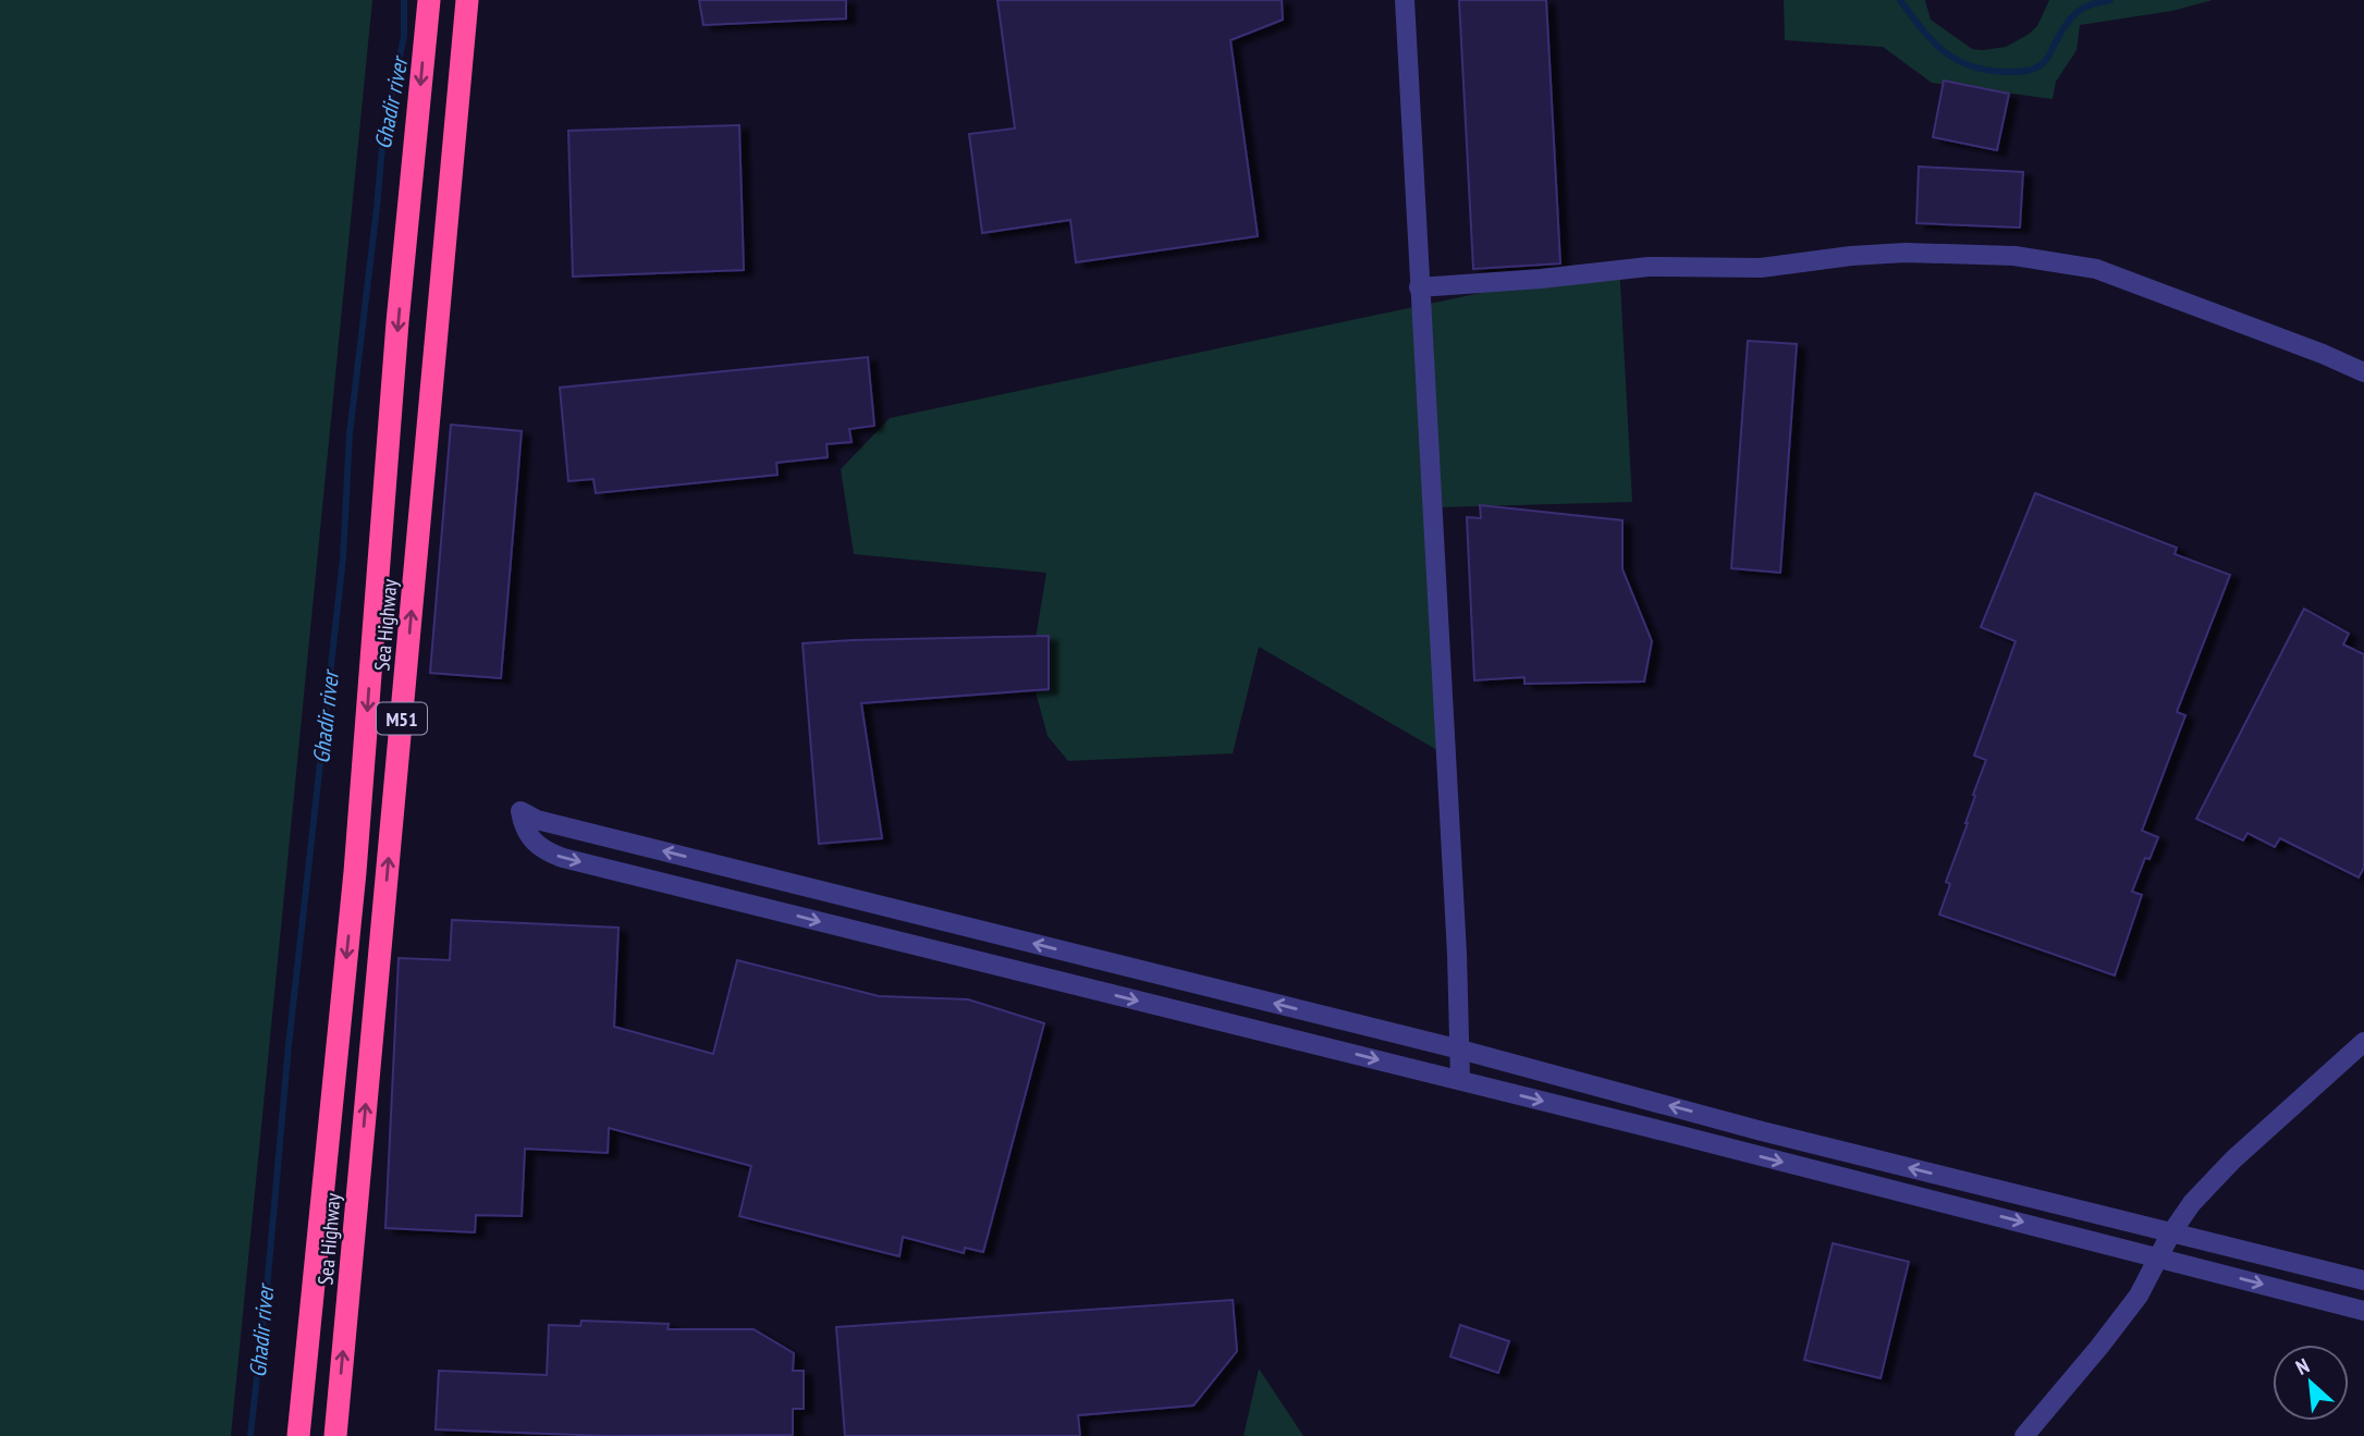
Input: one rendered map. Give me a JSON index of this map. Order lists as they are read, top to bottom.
{
  "streets": {
    "highway": ["Sea Highway", "M51"]
  },
  "water": ["Ghadir river"],
  "north": "top left"
}
